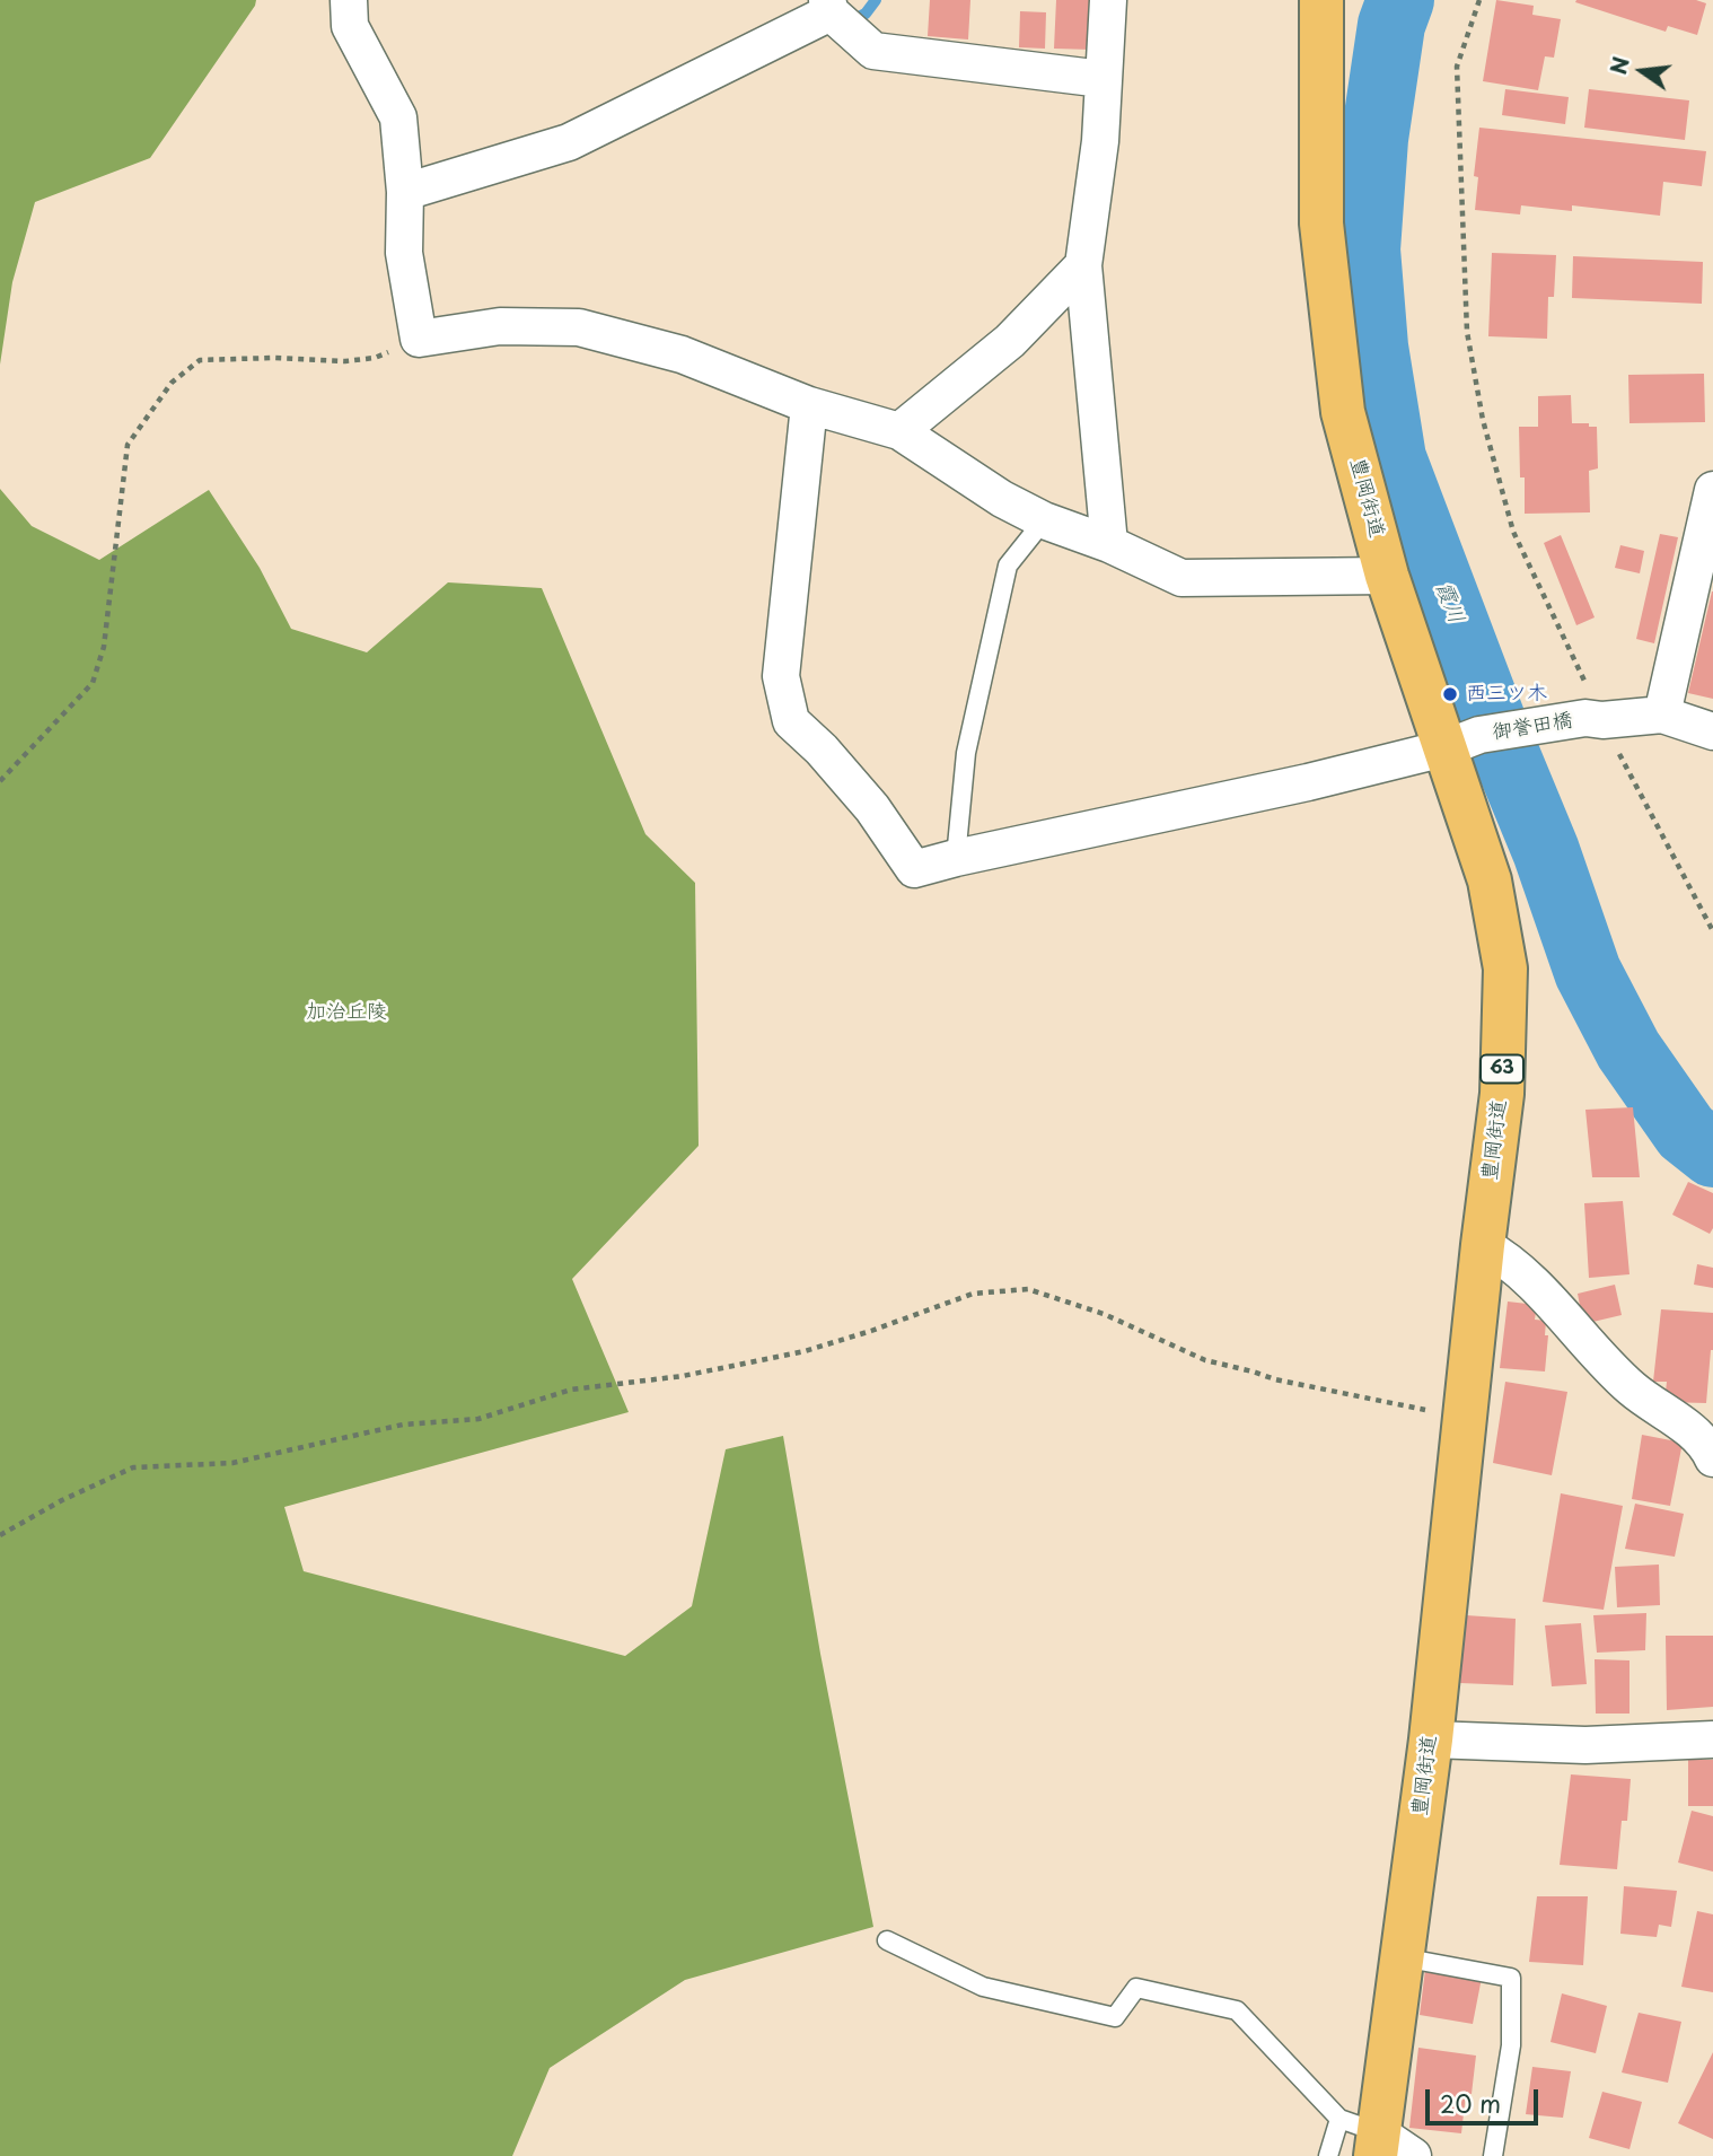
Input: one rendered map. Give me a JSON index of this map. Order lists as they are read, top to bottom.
{
  "streets": {
    "main road": ["豊岡街道", "63"],
    "street": ["御誉田橋"]
  },
  "crossings": [
    ["豊岡街道", "御誉田橋"]
  ],
  "water": ["霞川"],
  "parks": ["加治丘陵"],
  "places": ["西三ツ木"],
  "scale_bar": "20 m",
  "north": "left"
}
